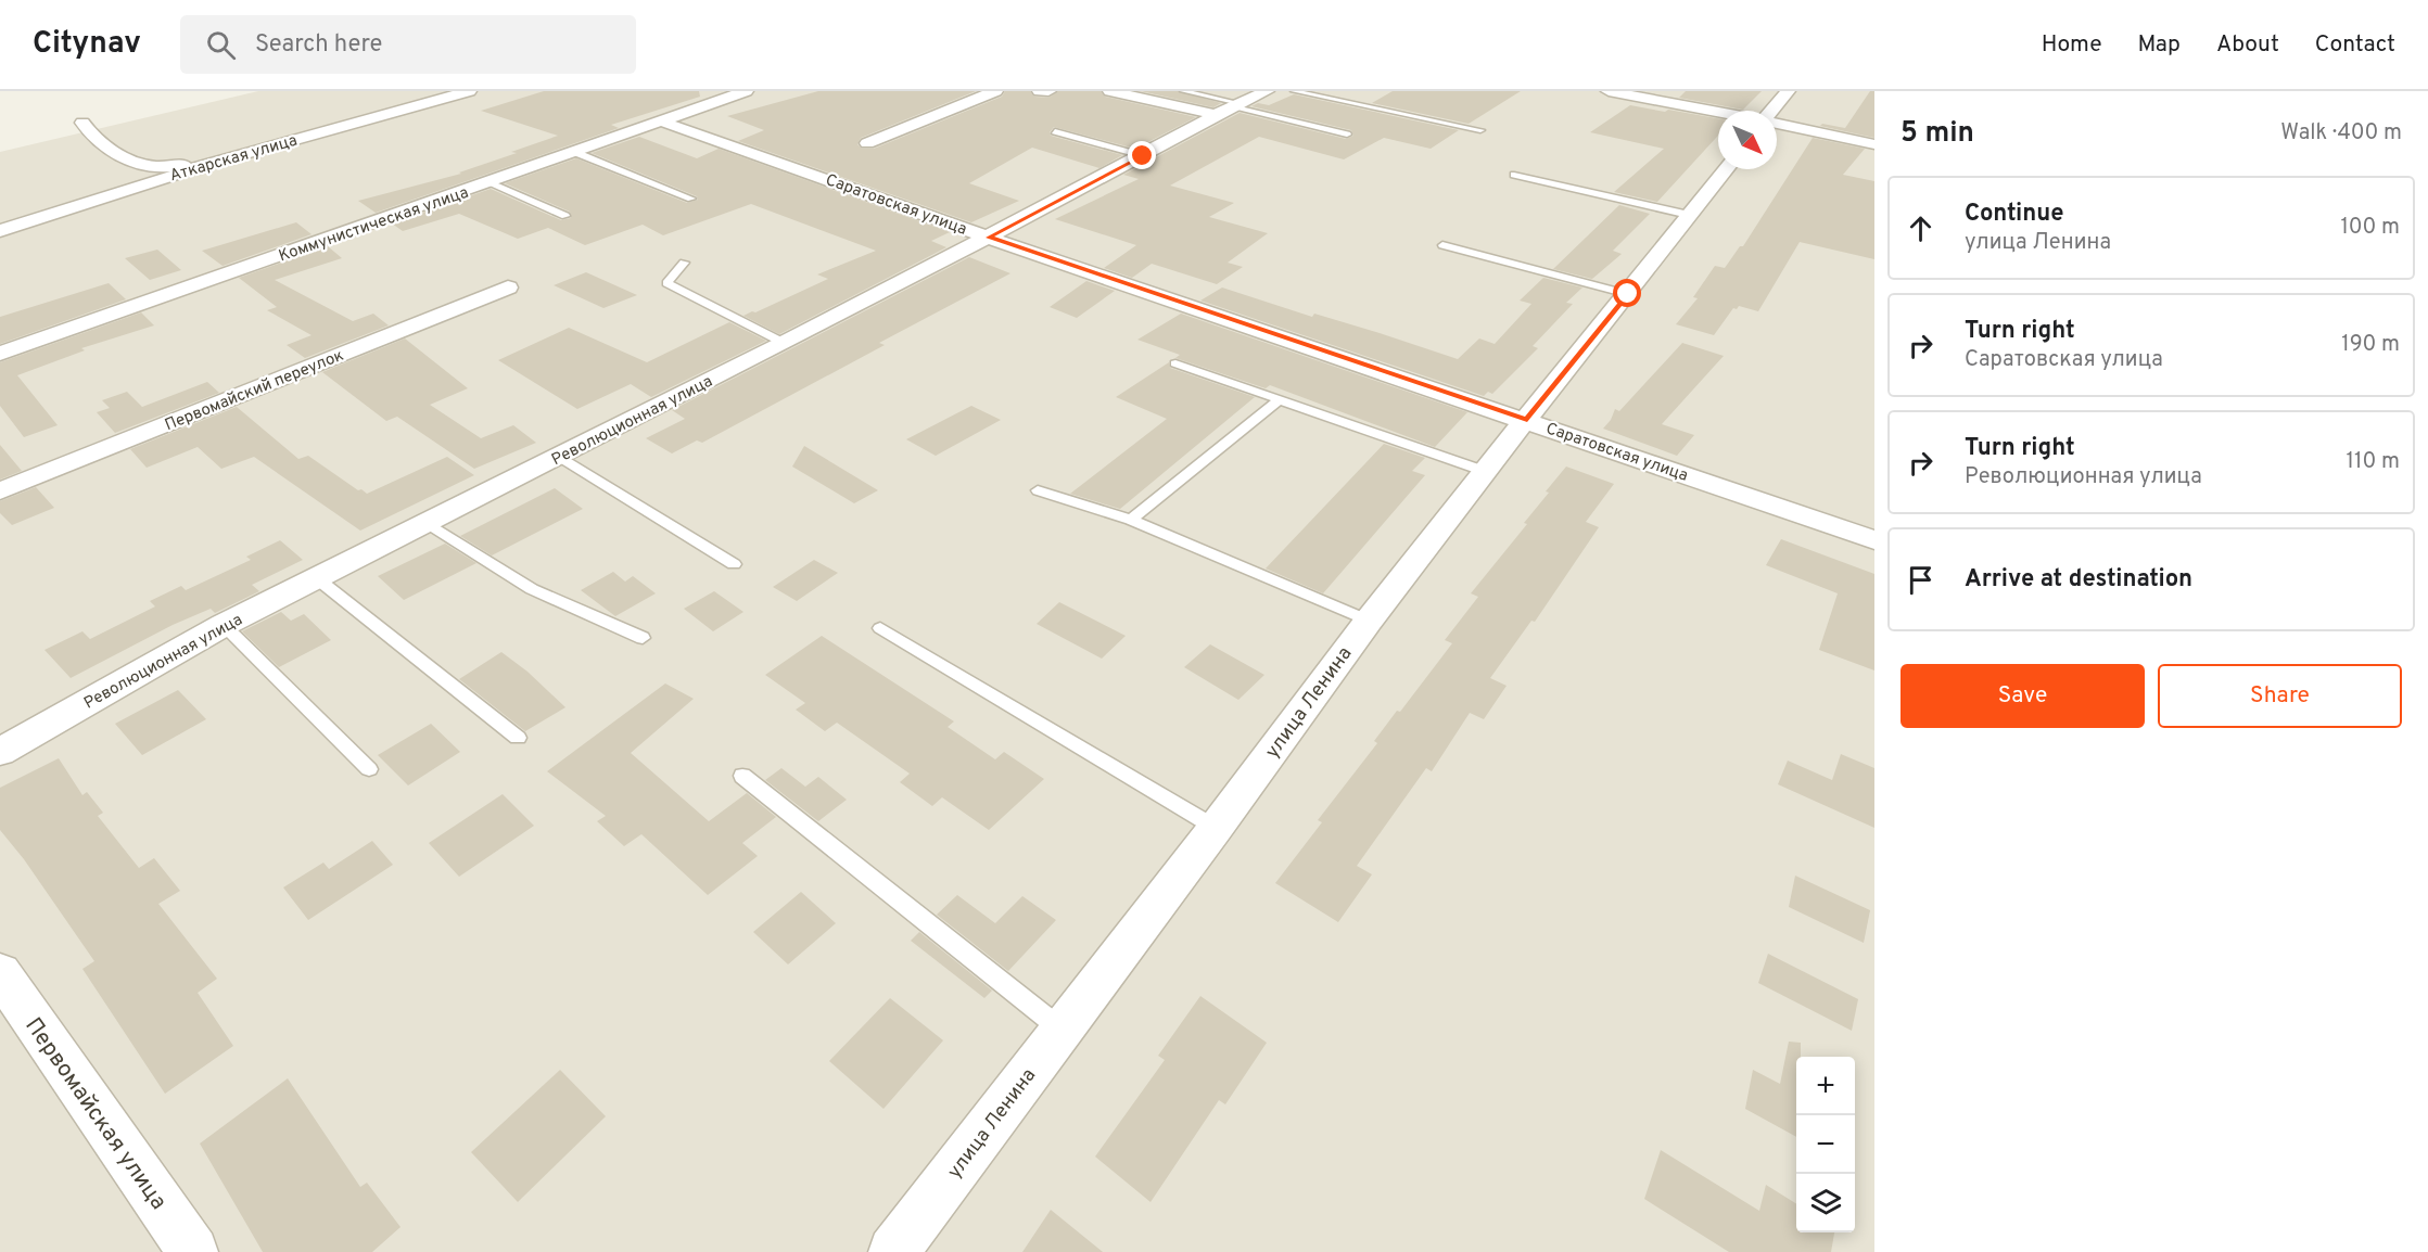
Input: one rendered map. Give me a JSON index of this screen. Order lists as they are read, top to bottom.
{
  "streets": {
    "street": [
      "Аткарская улица",
      "Саратовская улица",
      "Коммунистическая улица",
      "Первомайский переулок",
      "Революционная улица",
      "улица Ленина",
      "Первомайская улица"
    ]
  },
  "crossings": [
    ["Саратовская улица", "Коммунистическая улица"],
    ["Саратовская улица", "Революционная улица"],
    ["Саратовская улица", "улица Ленина"]
  ],
  "north": "bottom right",
  "page": {
    "header": "Citynav",
    "search": "Search here",
    "nav": [
      "Home",
      "Map",
      "About",
      "Contact"
    ],
    "heading": ["5 min", "Walk · 400 m"],
    "list": [
      ["Continue", "улица Ленина", "100 m"],
      ["Turn right", "Саратовская улица", "190 m"],
      ["Turn right", "Революционная улица", "110 m"],
      "Arrive at destination"
    ],
    "buttons": ["Save", "Share"],
    "map_buttons": ["+", "−"]
  }
}
